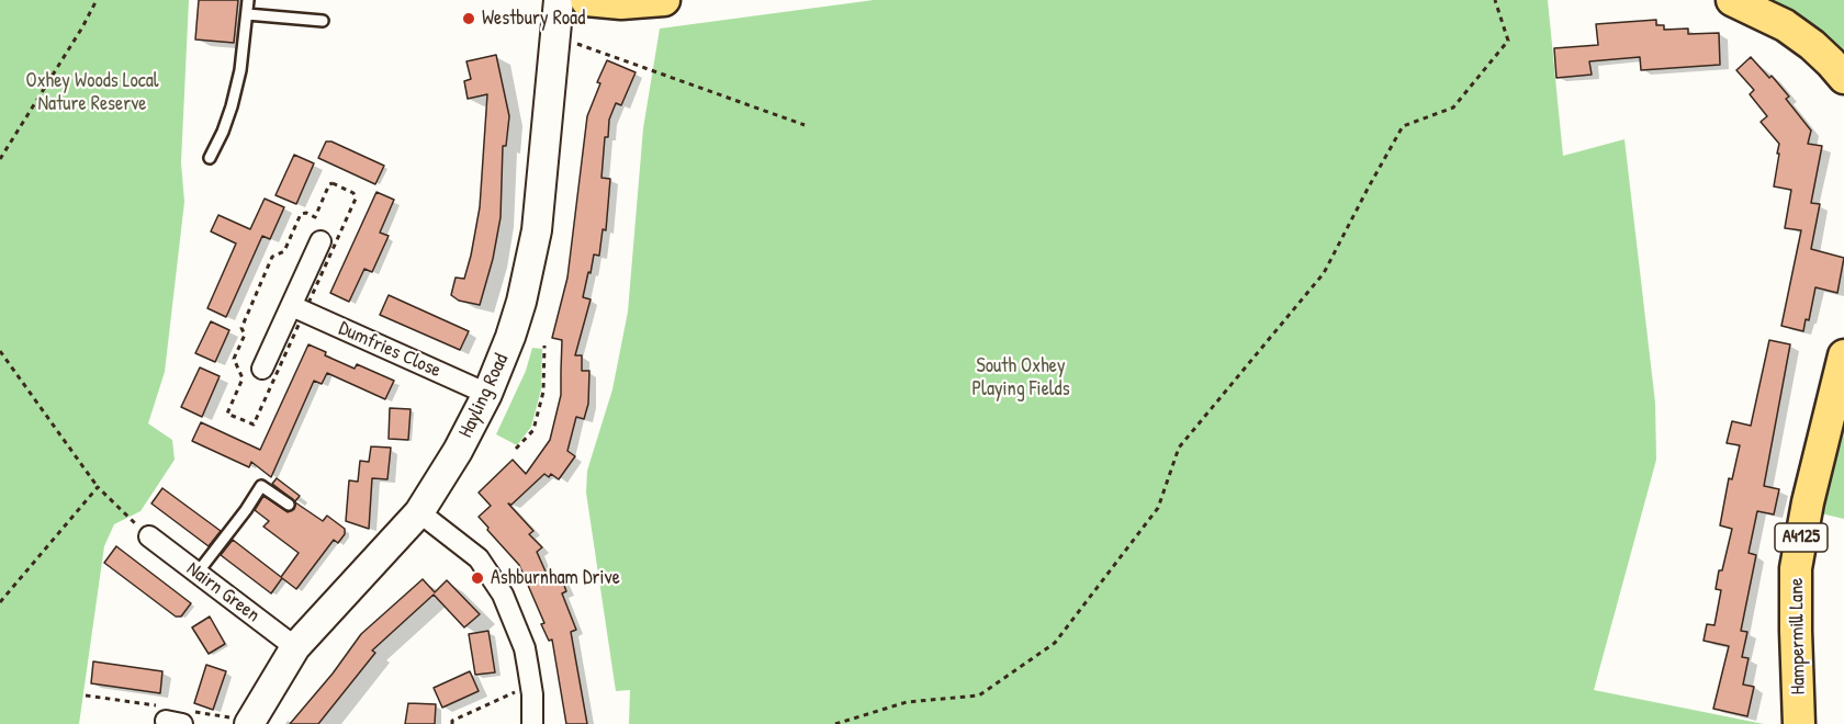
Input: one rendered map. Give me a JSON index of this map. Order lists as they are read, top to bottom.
{
  "streets": {
    "main road": ["A4125", "Hampermill Lane"],
    "street": ["Dumfries Close", "Hayling Road", "Nairn Green"]
  },
  "crossings": [
    ["Dumfries Close", "Hayling Road"],
    ["Hayling Road", "Nairn Green"]
  ],
  "parks": ["Oxhey Woods Local Nature Reserve", "South Oxhey Playing Fields"],
  "places": ["Westbury Road", "Ashburnham Drive"]
}
